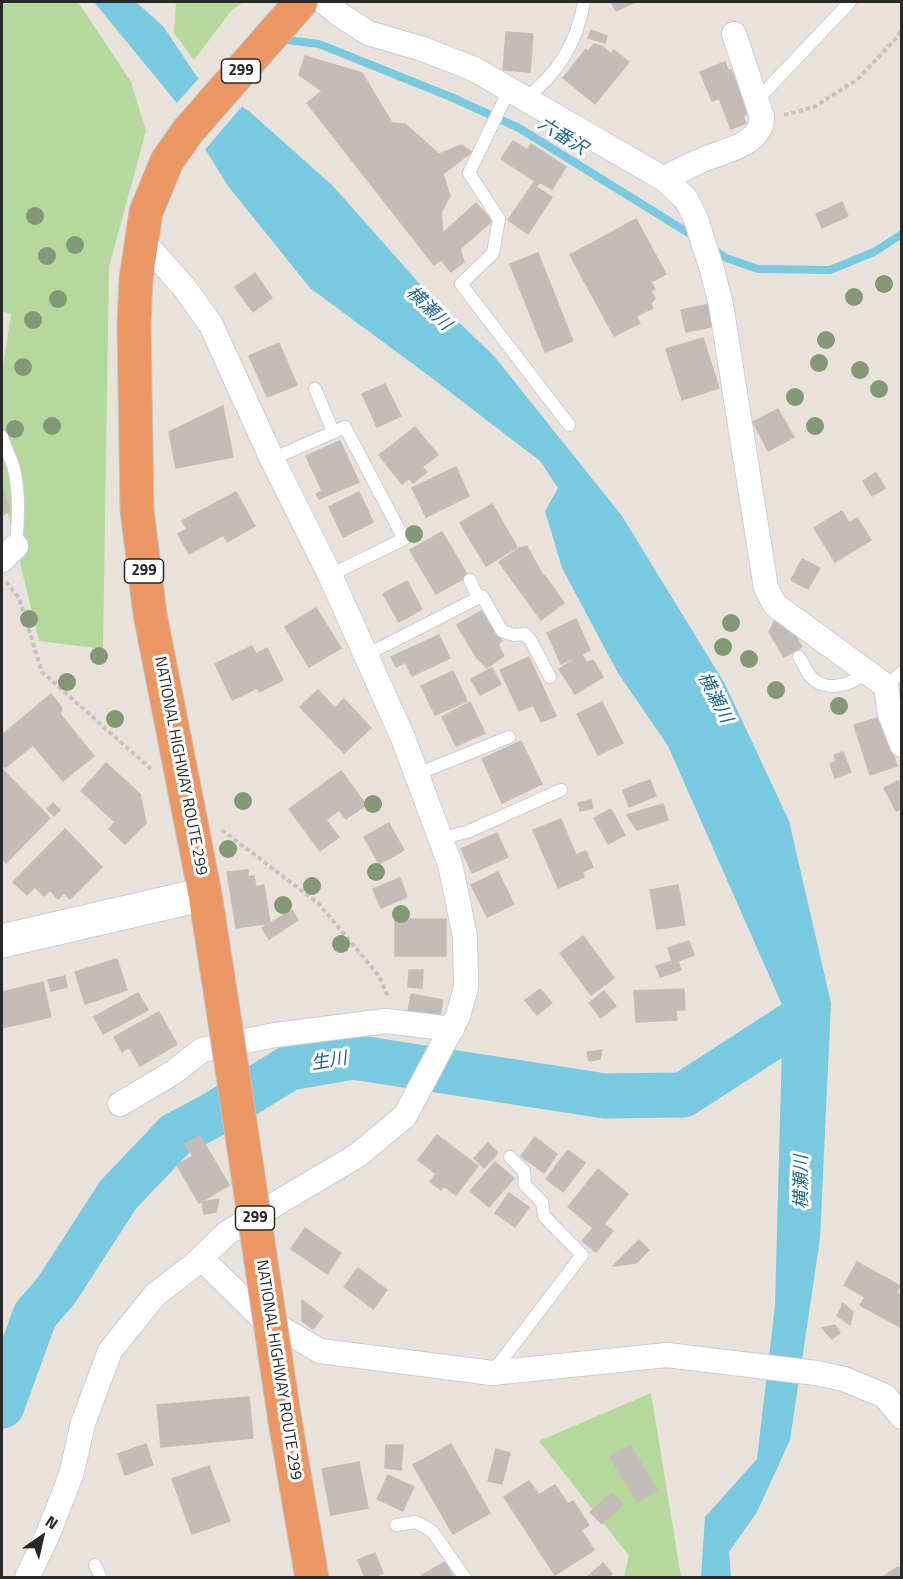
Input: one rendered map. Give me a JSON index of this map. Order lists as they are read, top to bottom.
{
  "streets": {
    "highway": ["299", "NATIONAL HIGHWAY ROUTE 299"]
  },
  "water": ["六番沢", "横瀬川", "生川"],
  "north": "top right"
}
